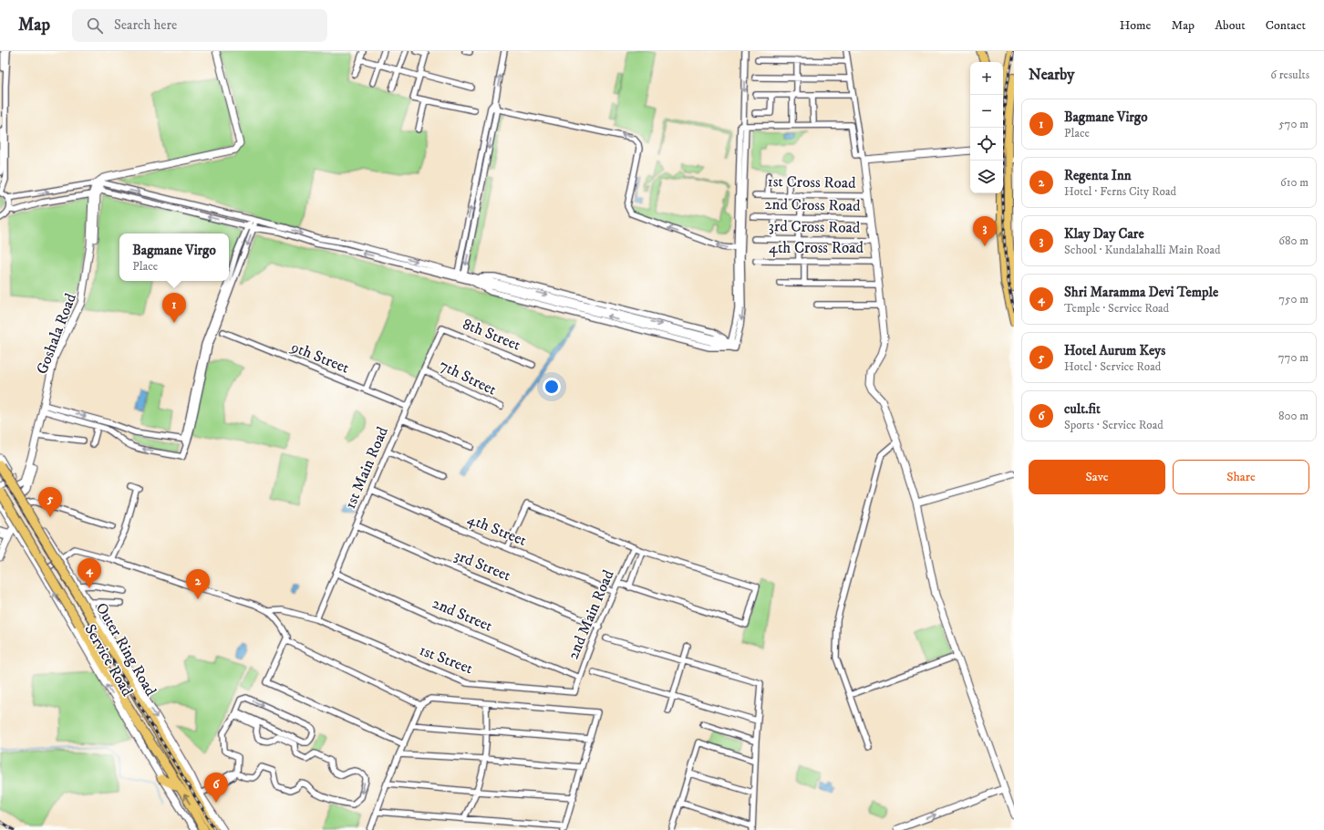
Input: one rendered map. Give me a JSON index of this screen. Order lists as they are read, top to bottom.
{
  "streets": {
    "highway": ["Outer Ring Road"],
    "street": [
      "1st Cross Road",
      "2nd Cross Road",
      "3rd Cross Road",
      "4th Cross Road",
      "Goshala Road",
      "8th Street",
      "9th Street",
      "7th Street",
      "1st Main Road",
      "4th Street",
      "3rd Street",
      "2nd Street",
      "2nd Main Road",
      "1st Street",
      "Service Road"
    ]
  },
  "crossings": [
    ["Goshala Road", "Service Road"],
    ["8th Street", "1st Main Road"],
    ["9th Street", "1st Main Road"],
    ["7th Street", "1st Main Road"],
    ["1st Main Road", "4th Street"],
    ["1st Main Road", "3rd Street"],
    ["1st Main Road", "2nd Street"],
    ["1st Main Road", "1st Street"],
    ["4th Street", "2nd Main Road"],
    ["3rd Street", "2nd Main Road"],
    ["2nd Street", "2nd Main Road"],
    ["2nd Main Road", "1st Street"]
  ],
  "page": {
    "header": "Map",
    "search": "Search here",
    "nav": [
      "Home",
      "Map",
      "About",
      "Contact"
    ],
    "heading": ["Nearby", "6 results"],
    "map_buttons": ["+", "−"],
    "list": [
      {
        "mark": "1",
        "name": "Bagmane Virgo",
        "note": "Place",
        "value": "570 m"
      },
      {
        "mark": "2",
        "name": "Regenta Inn",
        "note": "Hotel · Ferns City Road",
        "value": "610 m"
      },
      {
        "mark": "3",
        "name": "Klay Day Care",
        "note": "School · Kundalahalli Main Road",
        "value": "680 m"
      },
      {
        "mark": "4",
        "name": "Shri Maramma Devi Temple",
        "note": "Temple · Service Road",
        "value": "750 m"
      },
      {
        "mark": "5",
        "name": "Hotel Aurum Keys",
        "note": "Hotel · Service Road",
        "value": "770 m"
      },
      {
        "mark": "6",
        "name": "cult.fit",
        "note": "Sports · Service Road",
        "value": "800 m"
      }
    ],
    "pins": [
      "3",
      "1",
      "5",
      "4",
      "2",
      "6"
    ],
    "popup": ["Bagmane Virgo", "Place"],
    "buttons": ["Save", "Share"]
  }
}
